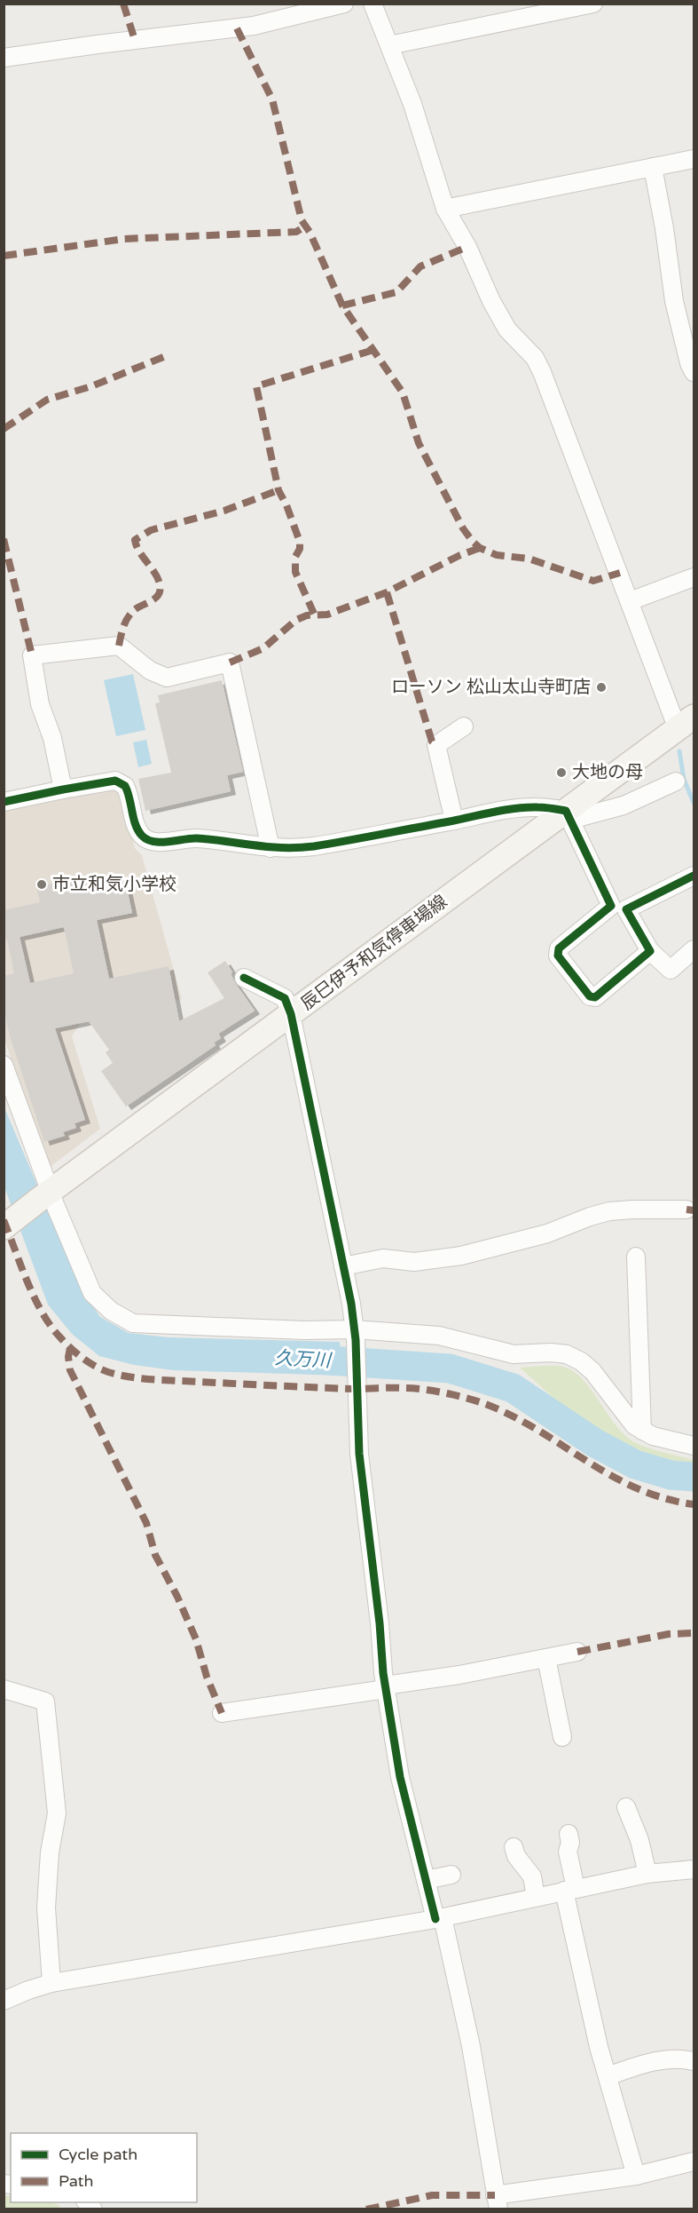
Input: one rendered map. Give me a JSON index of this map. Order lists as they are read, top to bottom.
{
  "streets": {
    "main road": ["辰巳伊予和気停車場線"]
  },
  "water": ["久万川"],
  "places": ["ローソン 松山太山寺町店", "大地の母", "市立和気小学校"],
  "legend": ["Cycle path", "Path"]
}
